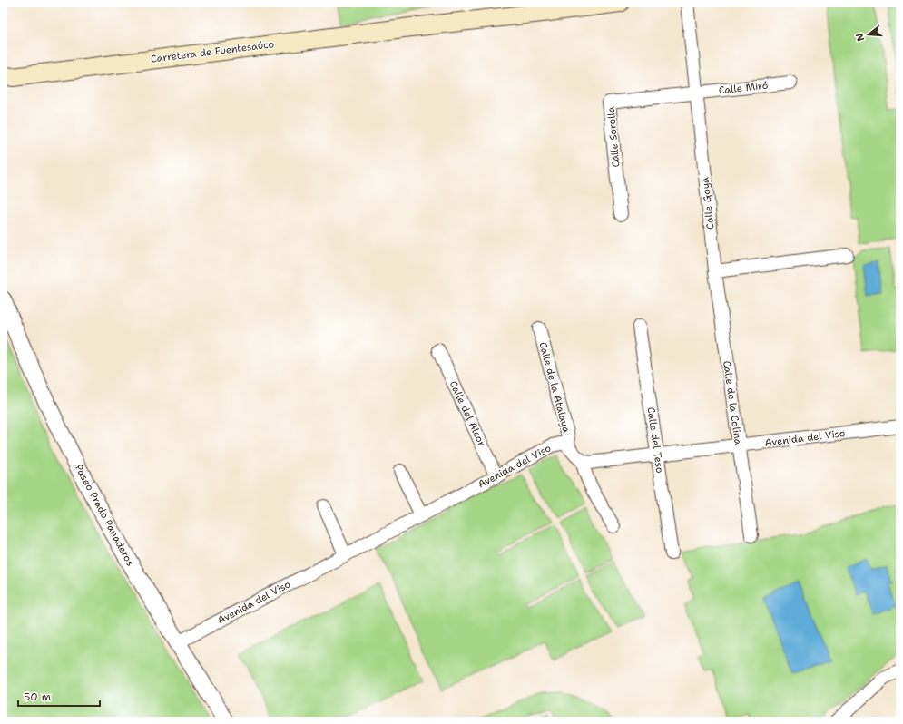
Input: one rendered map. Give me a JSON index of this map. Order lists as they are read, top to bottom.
{
  "streets": {
    "main road": ["Carretera de Fuentesaúco"],
    "street": [
      "Calle Miró",
      "Calle Sorolla",
      "Calle Goya",
      "Calle de la Atalaya",
      "Calle de la Colina",
      "Calle del Alcor",
      "Avenida del Viso",
      "Calle del Teso",
      "Paseo Prado Panaderos"
    ]
  },
  "crossings": [
    ["Calle Miró", "Calle Sorolla"],
    ["Calle Miró", "Calle Goya"],
    ["Calle Sorolla", "Calle Goya"],
    ["Calle Goya", "Calle de la Colina"],
    ["Calle de la Atalaya", "Avenida del Viso"],
    ["Calle de la Colina", "Avenida del Viso"],
    ["Calle del Alcor", "Avenida del Viso"],
    ["Avenida del Viso", "Calle del Teso"],
    ["Avenida del Viso", "Paseo Prado Panaderos"]
  ],
  "scale_bar": "50 m",
  "north": "left"
}
